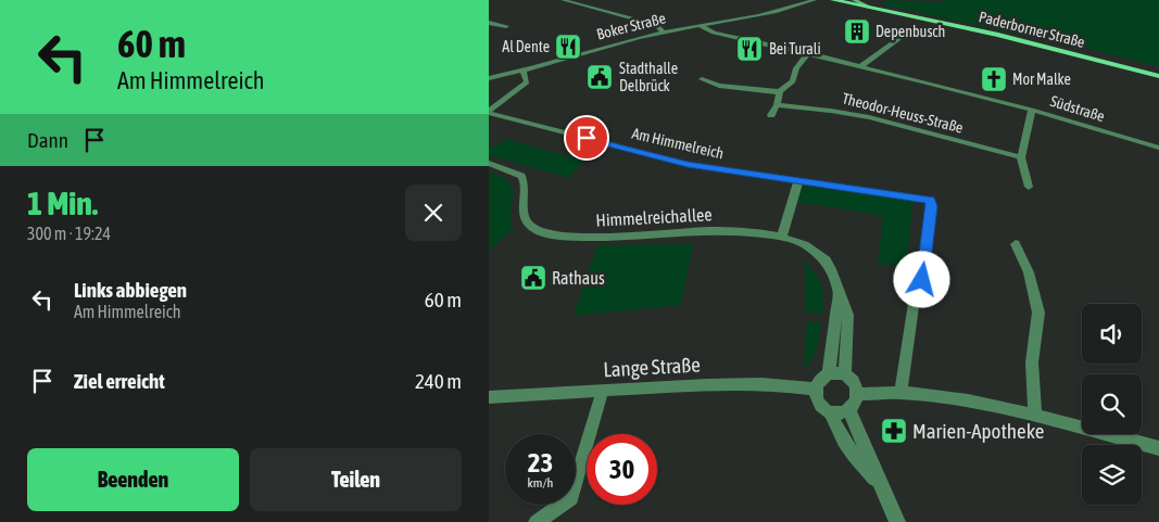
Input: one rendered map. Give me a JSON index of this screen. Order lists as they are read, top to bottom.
{
  "streets": {
    "main road": ["Paderborner Straße"],
    "street": [
      "Boker Straße",
      "Südstraße",
      "Theodor-Heuss-Straße",
      "Am Himmelreich",
      "Himmelreichallee",
      "Lange Straße"
    ]
  },
  "crossings": [
    ["Boker Straße", "Südstraße"],
    ["Himmelreichallee", "Lange Straße"]
  ],
  "places": {
    "building": ["Depenbusch"],
    "restaurant": ["Al Dente", "Bei Turali"],
    "public building": ["Stadthalle Delbrück", "Rathaus"],
    "church": ["Mor Malke"],
    "pharmacy": ["Marien-Apotheke"]
  },
  "page": {
    "turn": ["60 m", "Am Himmelreich"],
    "then": "Dann",
    "heading": ["1 Min.", "300 m · 19:24"],
    "list": [
      {
        "name": "Links abbiegen",
        "note": "Am Himmelreich",
        "value": "60 m"
      },
      {
        "name": "Ziel erreicht",
        "value": "240 m"
      }
    ],
    "speed": "23 km/h",
    "limit": "30",
    "buttons": ["Beenden", "Teilen"]
  }
}
